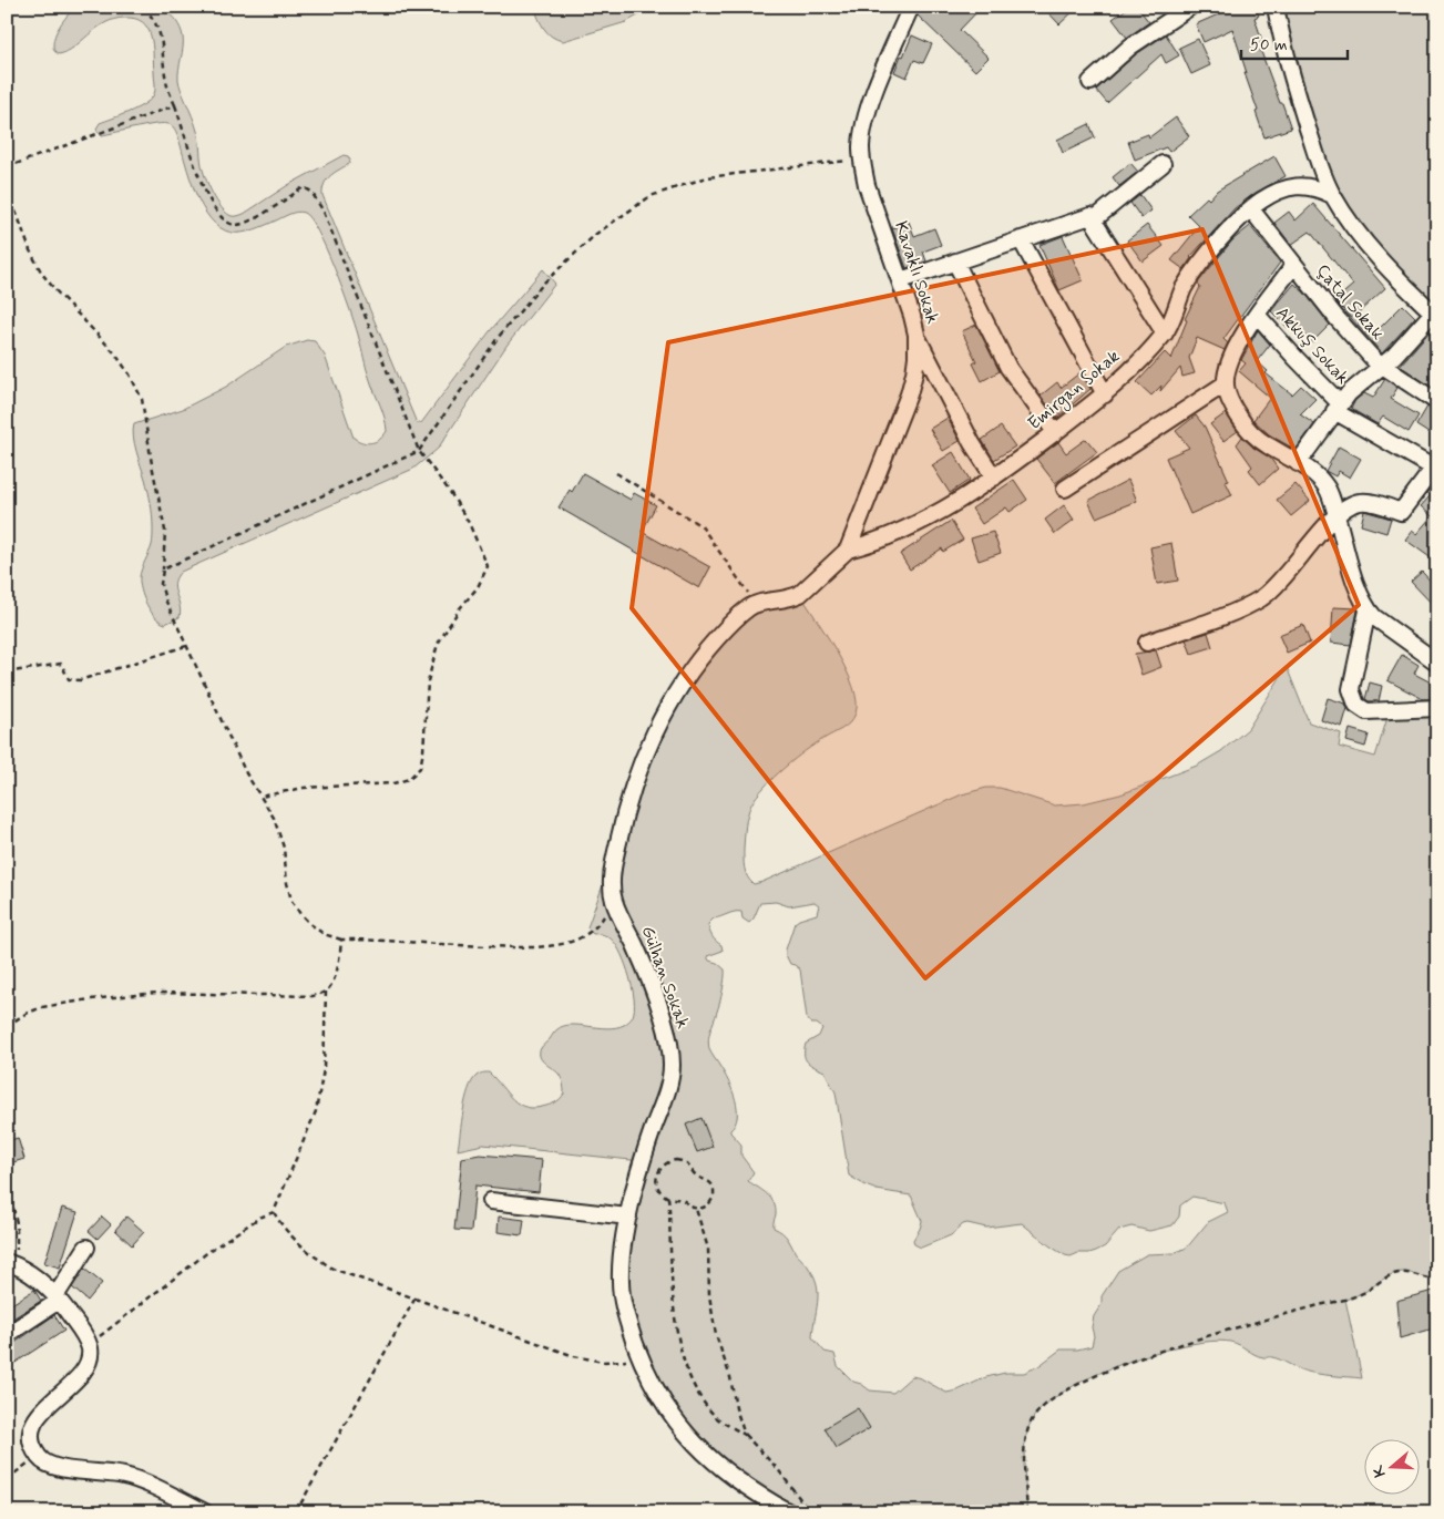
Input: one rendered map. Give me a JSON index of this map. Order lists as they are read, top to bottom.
{
  "streets": {
    "street": [
      "Kavaklı Sokak",
      "Çatal Sokak",
      "Akkuş Sokak",
      "Emirgan Sokak",
      "Gülhan Sokak"
    ]
  },
  "crossings": [
    ["Kavaklı Sokak", "Emirgan Sokak"],
    ["Kavaklı Sokak", "Gülhan Sokak"],
    ["Çatal Sokak", "Emirgan Sokak"],
    ["Emirgan Sokak", "Gülhan Sokak"]
  ],
  "scale_bar": "50 m",
  "north": "left"
}
